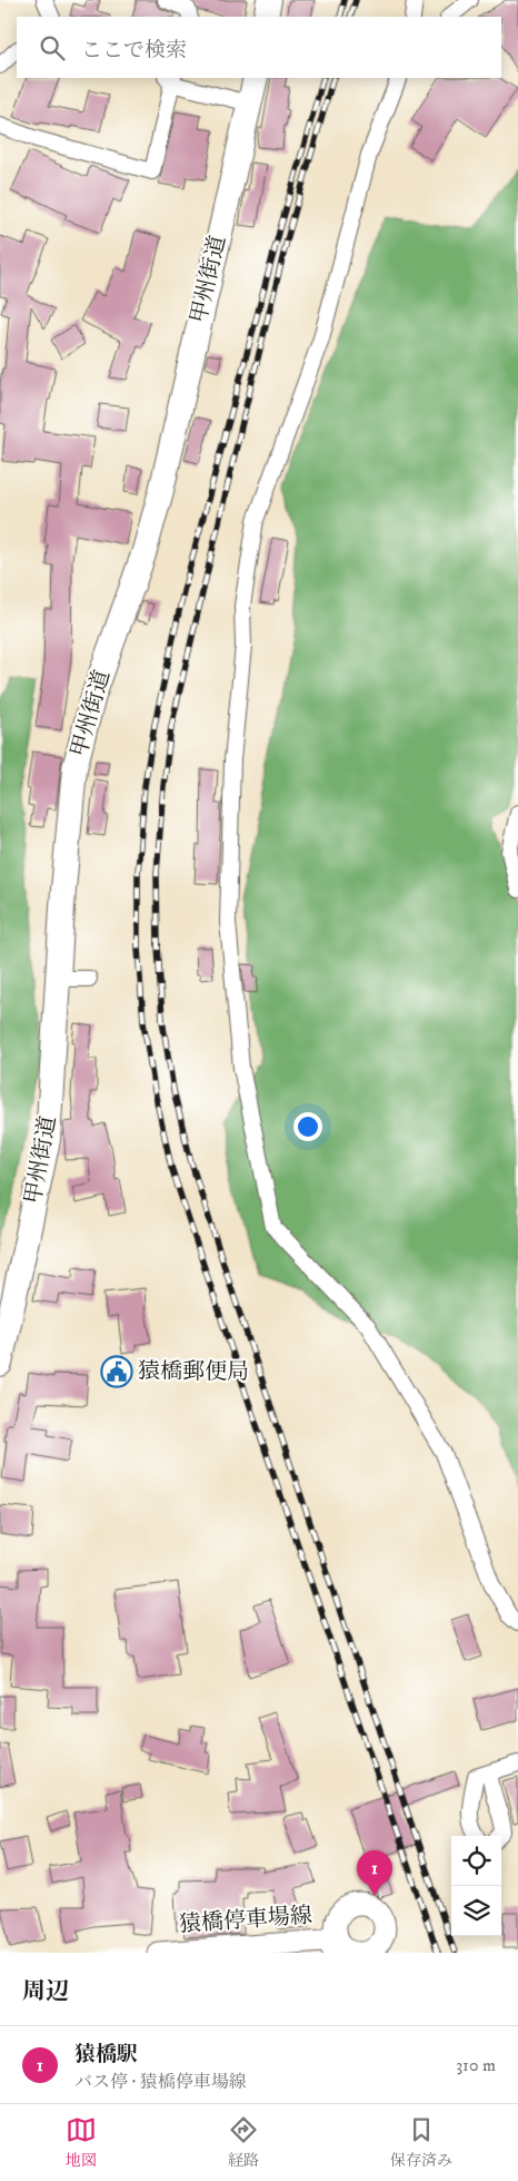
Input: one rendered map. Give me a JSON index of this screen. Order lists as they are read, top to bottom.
{
  "streets": {
    "highway": ["甲州街道"],
    "main road": ["猿橋停車場線"]
  },
  "places": {
    "public building": ["猿橋郵便局"]
  },
  "page": {
    "search": "ここで検索",
    "pins": "1",
    "heading": "周辺",
    "list": [
      {
        "mark": "1",
        "name": "猿橋駅",
        "note": "バス停 · 猿橋停車場線",
        "value": "310 m"
      }
    ],
    "nav": ["地図", "経路", "保存済み"]
  }
}
